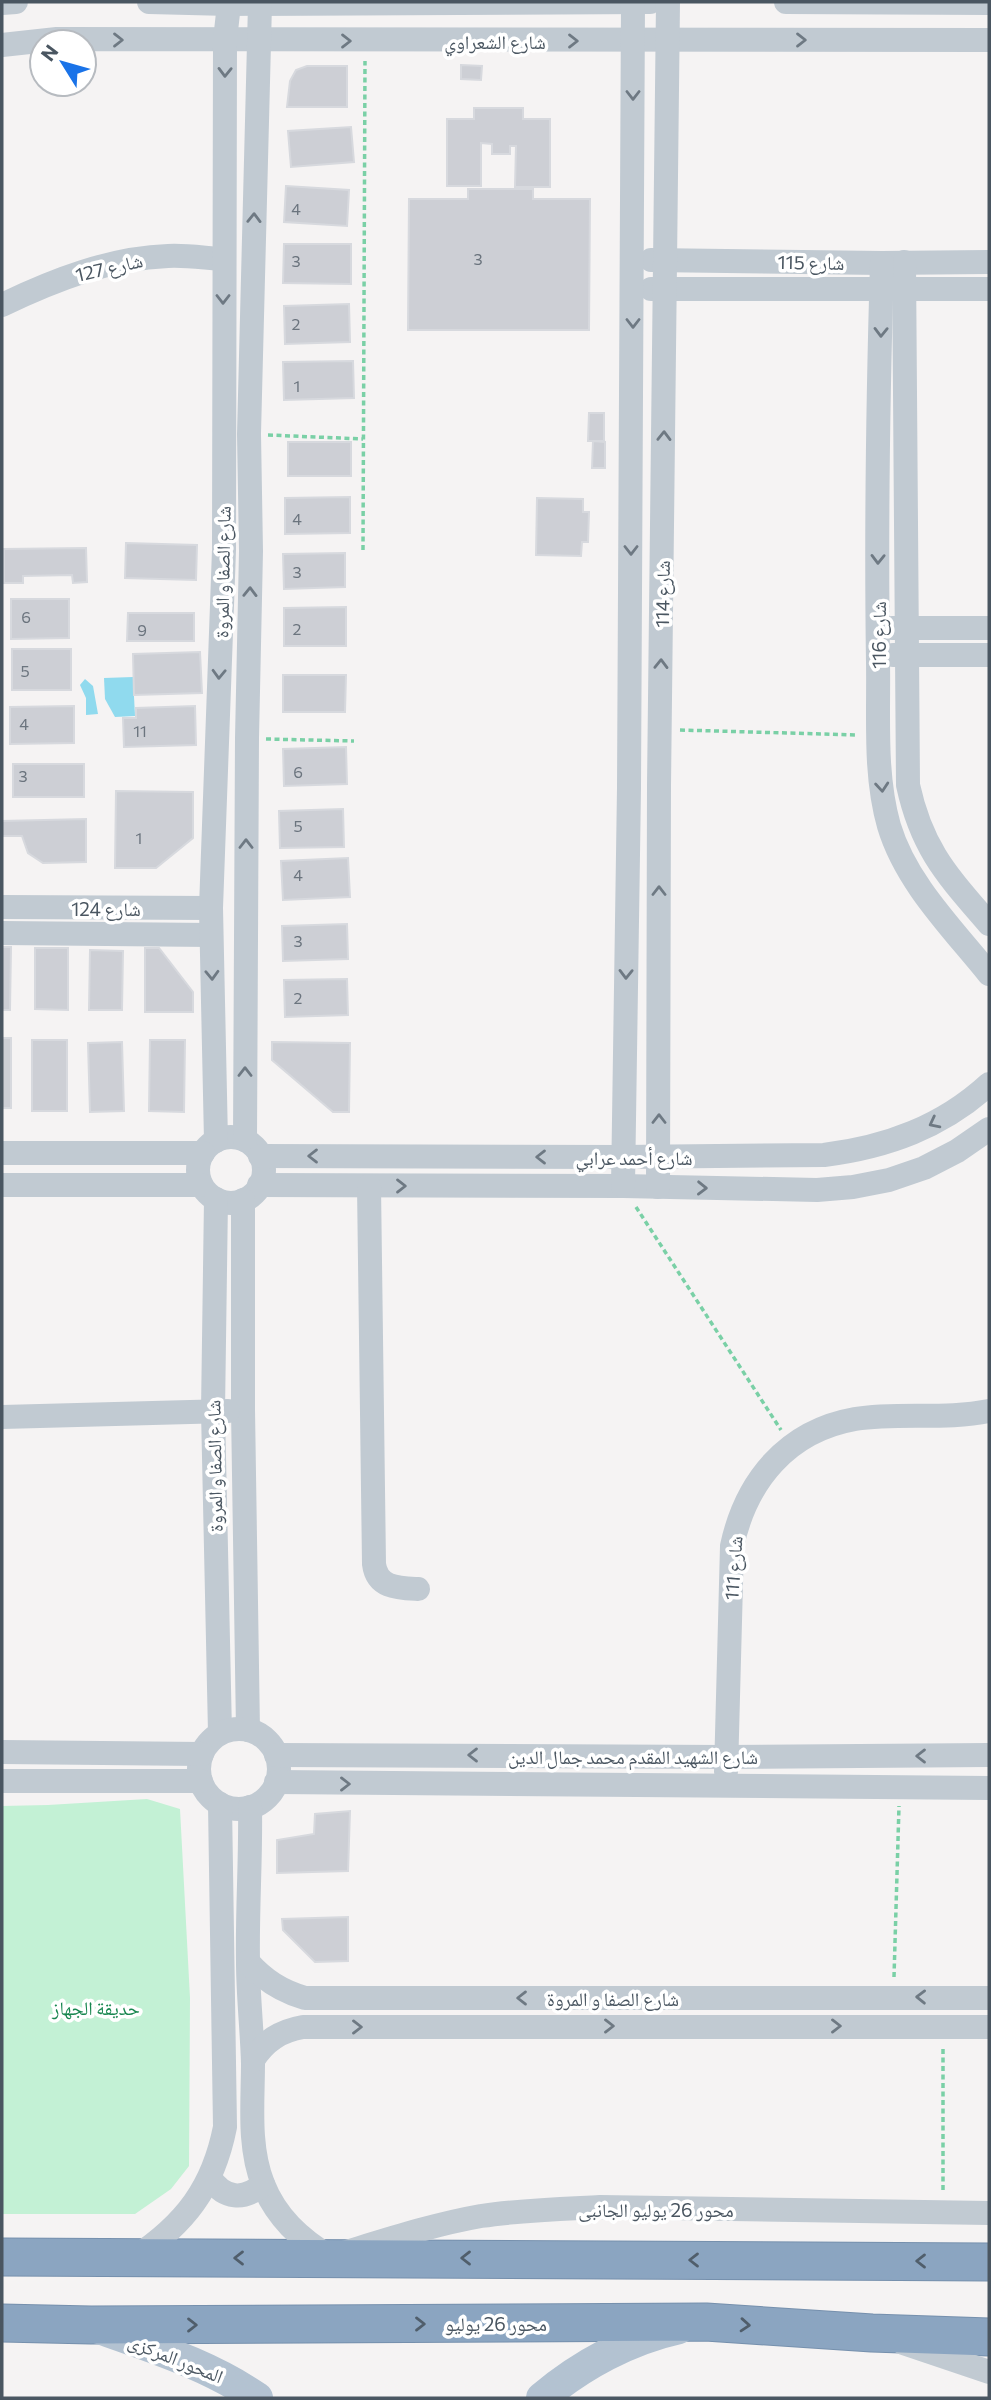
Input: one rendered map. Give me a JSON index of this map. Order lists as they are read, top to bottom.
{
  "streets": {
    "highway": ["محور 26 يوليو"],
    "main road": ["المحور المركزى"],
    "street": [
      "شارع الشعراوي",
      "شارع 115",
      "شارع 127",
      "شارع الصفا و المروة",
      "شارع 114",
      "شارع 116",
      "شارع 124",
      "شارع أحمد عرابي",
      "شارع 111",
      "شارع الشهيد المقدم محمد جمال الدين",
      "محور 26 يوليو الجانبى"
    ]
  },
  "crossings": [
    ["شارع الشعراوي", "شارع الصفا و المروة"],
    ["شارع الشعراوي", "شارع 114"],
    ["شارع 115", "شارع 114"],
    ["شارع 115", "شارع 116"],
    ["شارع 127", "شارع الصفا و المروة"],
    ["شارع الصفا و المروة", "شارع 124"],
    ["شارع الصفا و المروة", "شارع أحمد عرابي"],
    ["شارع الصفا و المروة", "شارع الشهيد المقدم محمد جمال الدين"],
    ["شارع 114", "شارع أحمد عرابي"],
    ["شارع 111", "شارع الشهيد المقدم محمد جمال الدين"],
    ["محور 26 يوليو", "المحور المركزى"]
  ],
  "parks": ["حديقة الجهاز"],
  "house_numbers": [
    "4",
    "3",
    "3",
    "2",
    "1",
    "4",
    "3",
    "6",
    "2",
    "9",
    "5",
    "4",
    "11",
    "6",
    "3",
    "5",
    "1",
    "4",
    "3",
    "2"
  ],
  "north": "top left"
}
